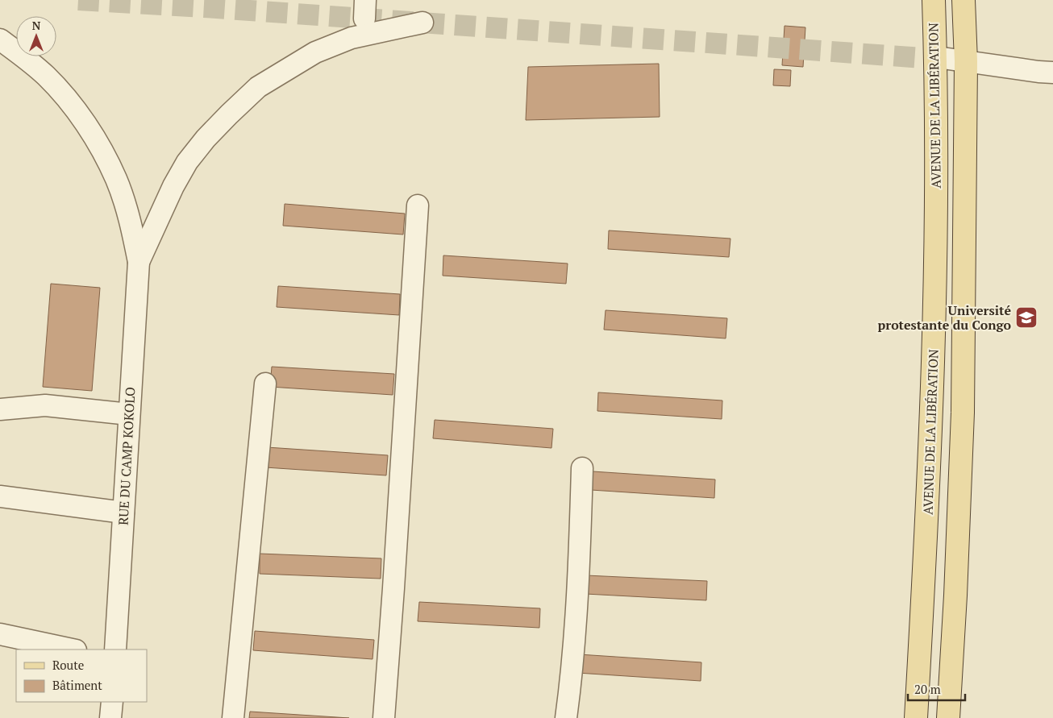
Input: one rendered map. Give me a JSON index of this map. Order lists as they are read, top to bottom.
{
  "streets": {
    "main road": ["AVENUE DE LA LIBÉRATION"],
    "street": ["RUE DU CAMP KOKOLO"]
  },
  "places": {
    "school or university": ["Université protestante du Congo"]
  },
  "legend": ["Route", "Bâtiment"],
  "scale_bar": "20 m",
  "north": "top"
}
